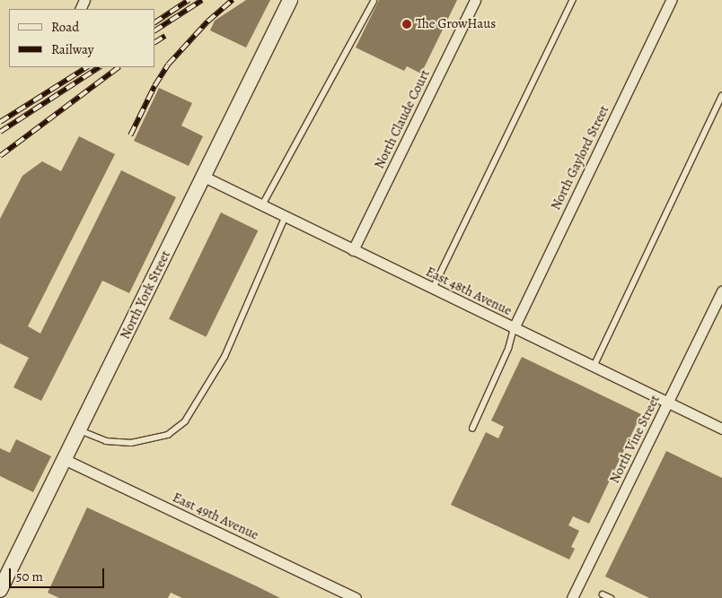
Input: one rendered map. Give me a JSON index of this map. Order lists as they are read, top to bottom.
{
  "streets": {
    "street": [
      "North Claude Court",
      "North Gaylord Street",
      "East 48th Avenue",
      "North York Street",
      "North Vine Street",
      "East 49th Avenue"
    ]
  },
  "crossings": [
    ["North Claude Court", "East 48th Avenue"],
    ["North Gaylord Street", "East 48th Avenue"],
    ["East 48th Avenue", "North York Street"],
    ["East 48th Avenue", "North Vine Street"],
    ["North York Street", "East 49th Avenue"]
  ],
  "places": ["The GrowHaus"],
  "legend": ["Road", "Railway"],
  "scale_bar": "50 m"
}
